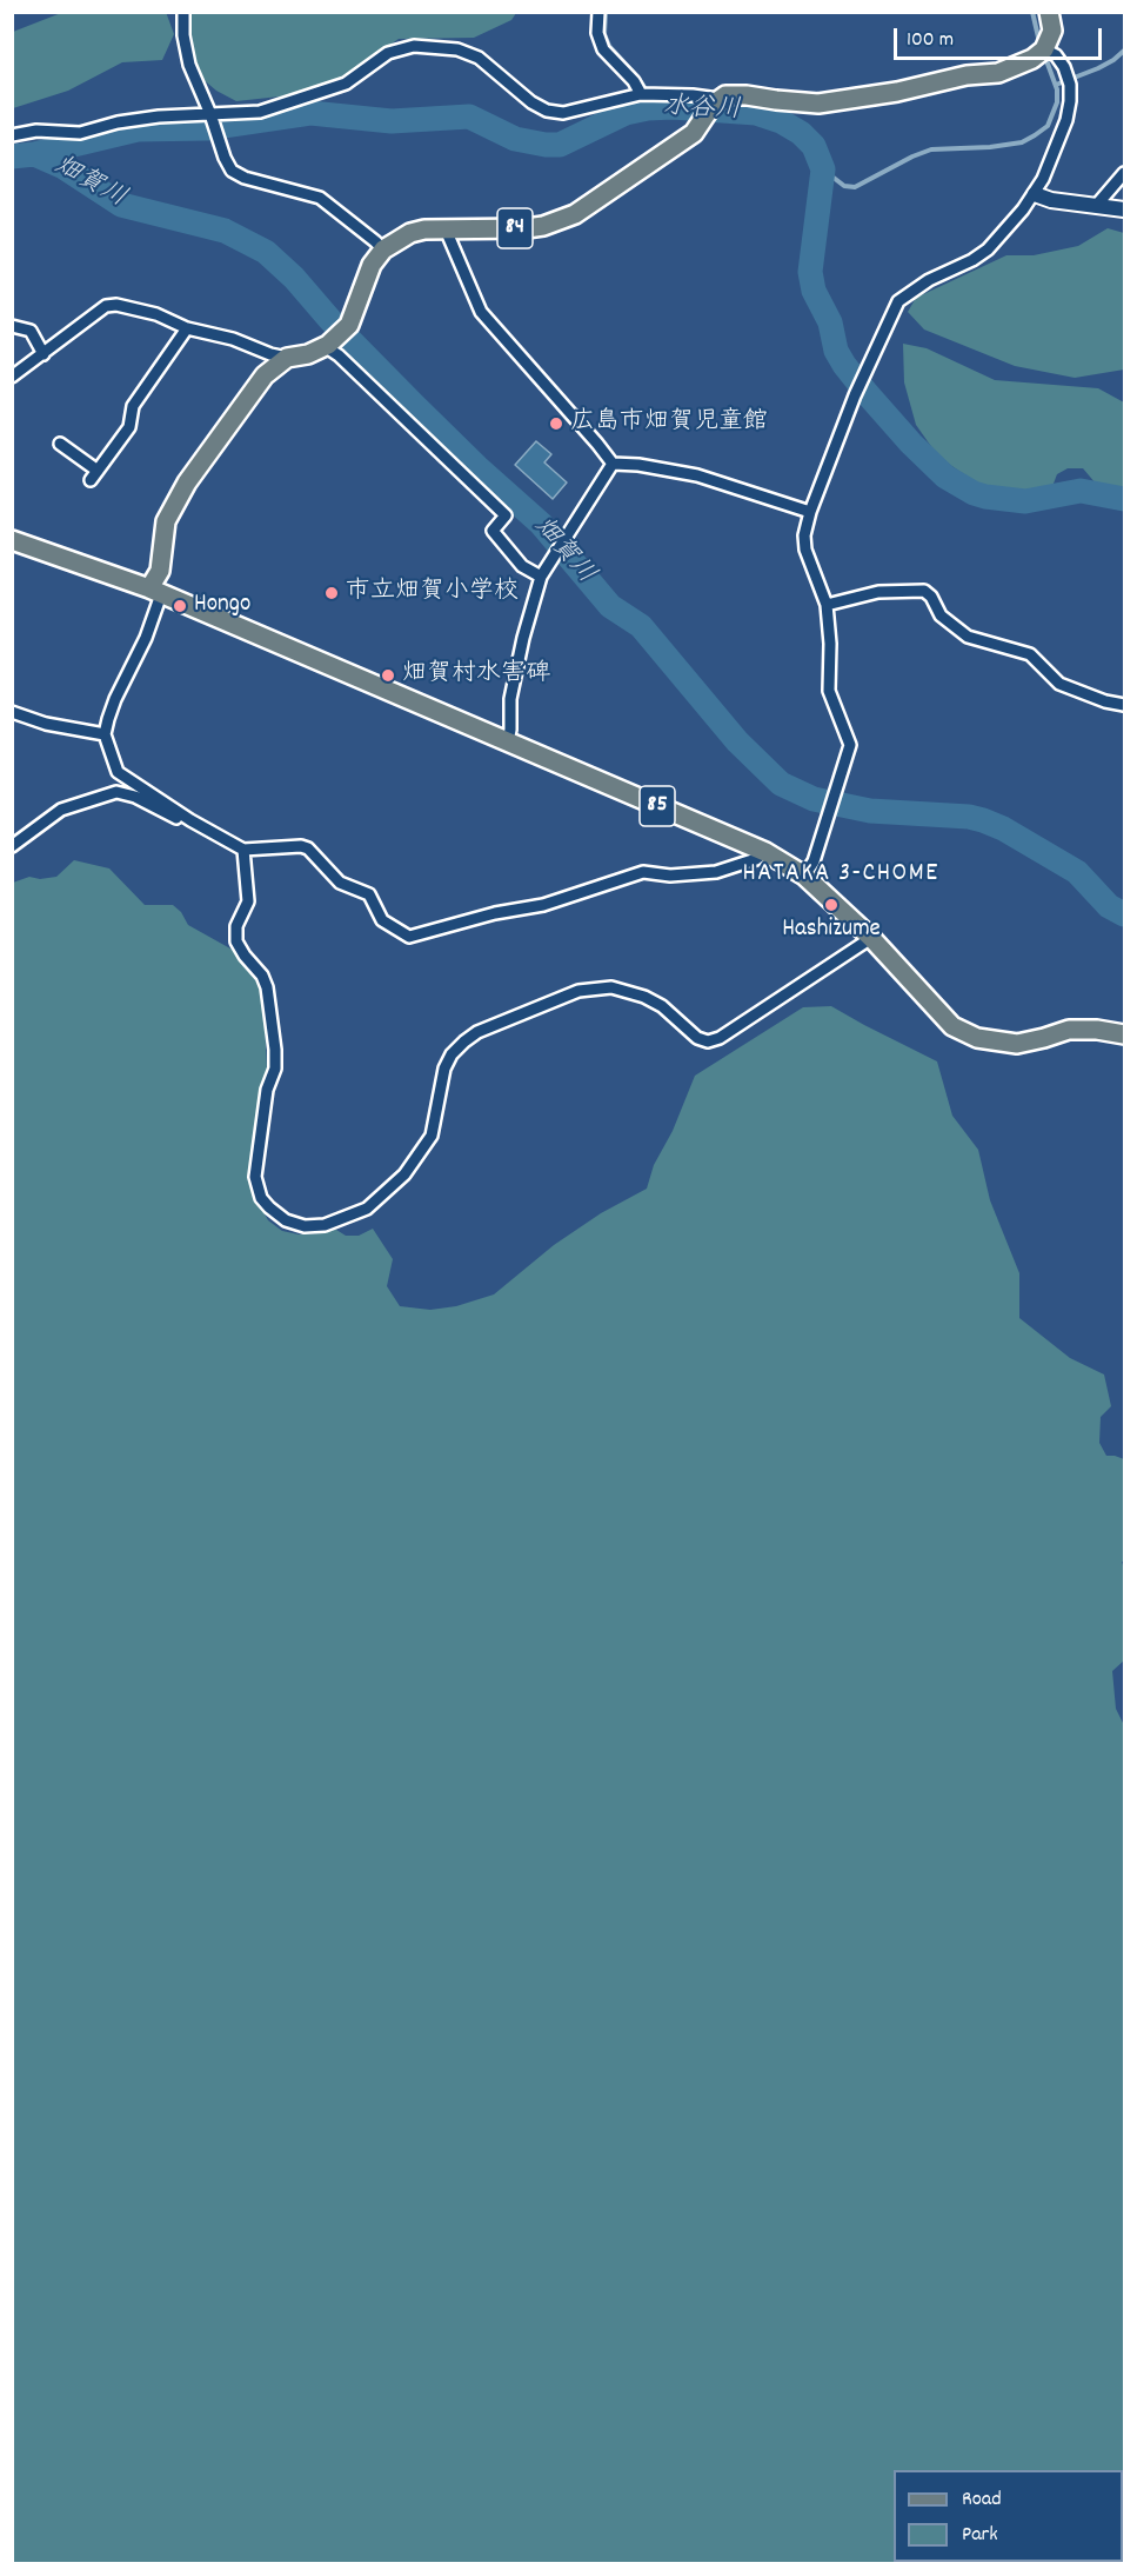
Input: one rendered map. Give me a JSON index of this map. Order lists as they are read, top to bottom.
{
  "streets": {
    "main road": ["84", "85"]
  },
  "crossings": [
    ["84", "85"]
  ],
  "districts": ["HATAKA 3-CHOME"],
  "water": ["水谷川", "畑賀川"],
  "places": [
    "広島市畑賀児童館",
    "市立畑賀小学校",
    "Hongo",
    "畑賀村水害碑",
    "Hashizume"
  ],
  "legend": ["Road", "Park"],
  "scale_bar": "100 m"
}
